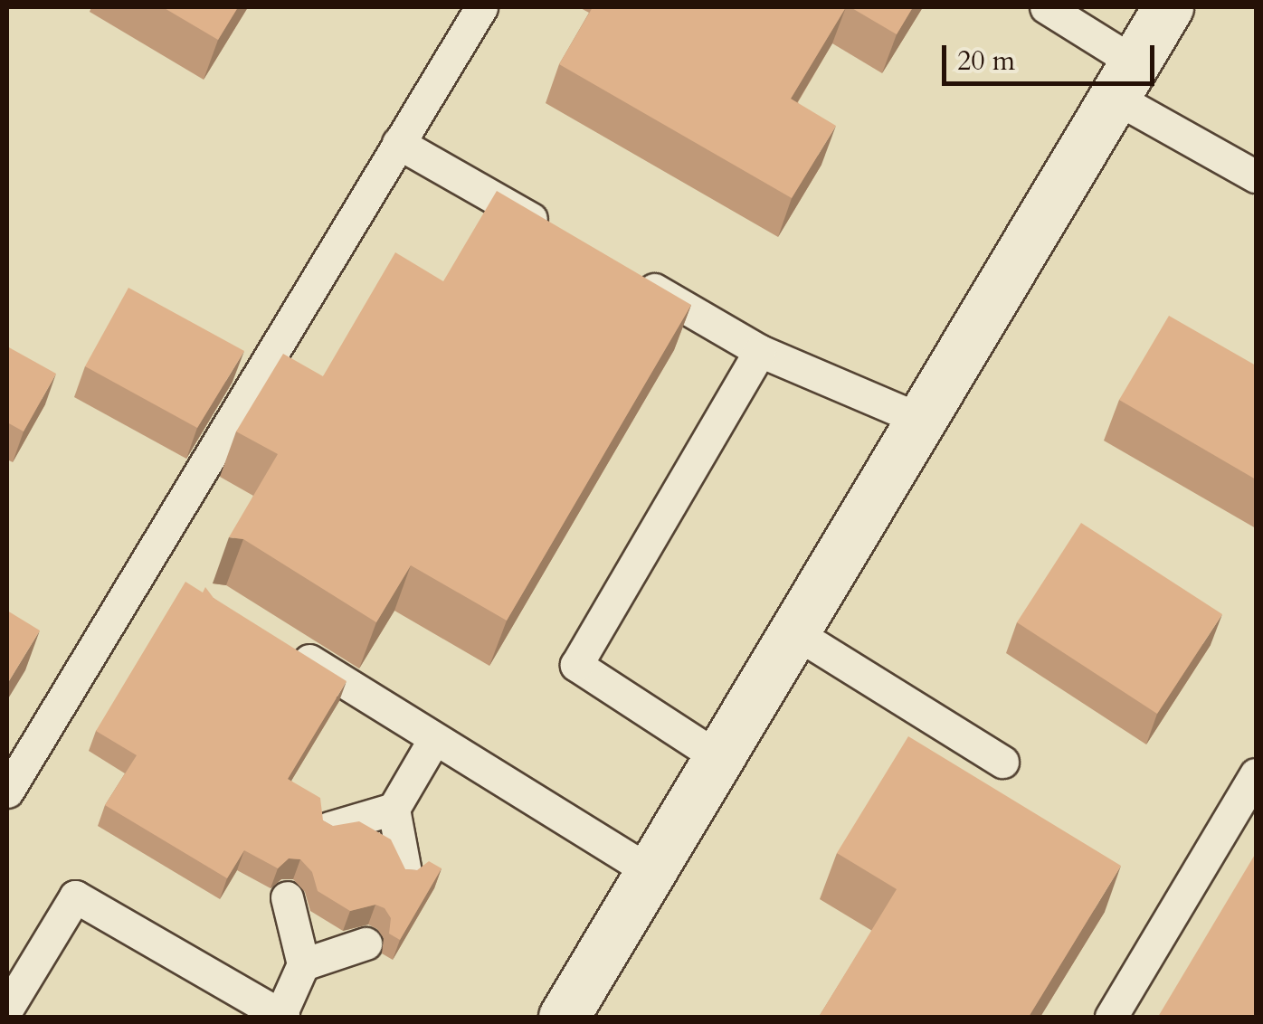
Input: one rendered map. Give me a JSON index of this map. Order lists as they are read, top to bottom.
{
  "scale_bar": "20 m"
}
